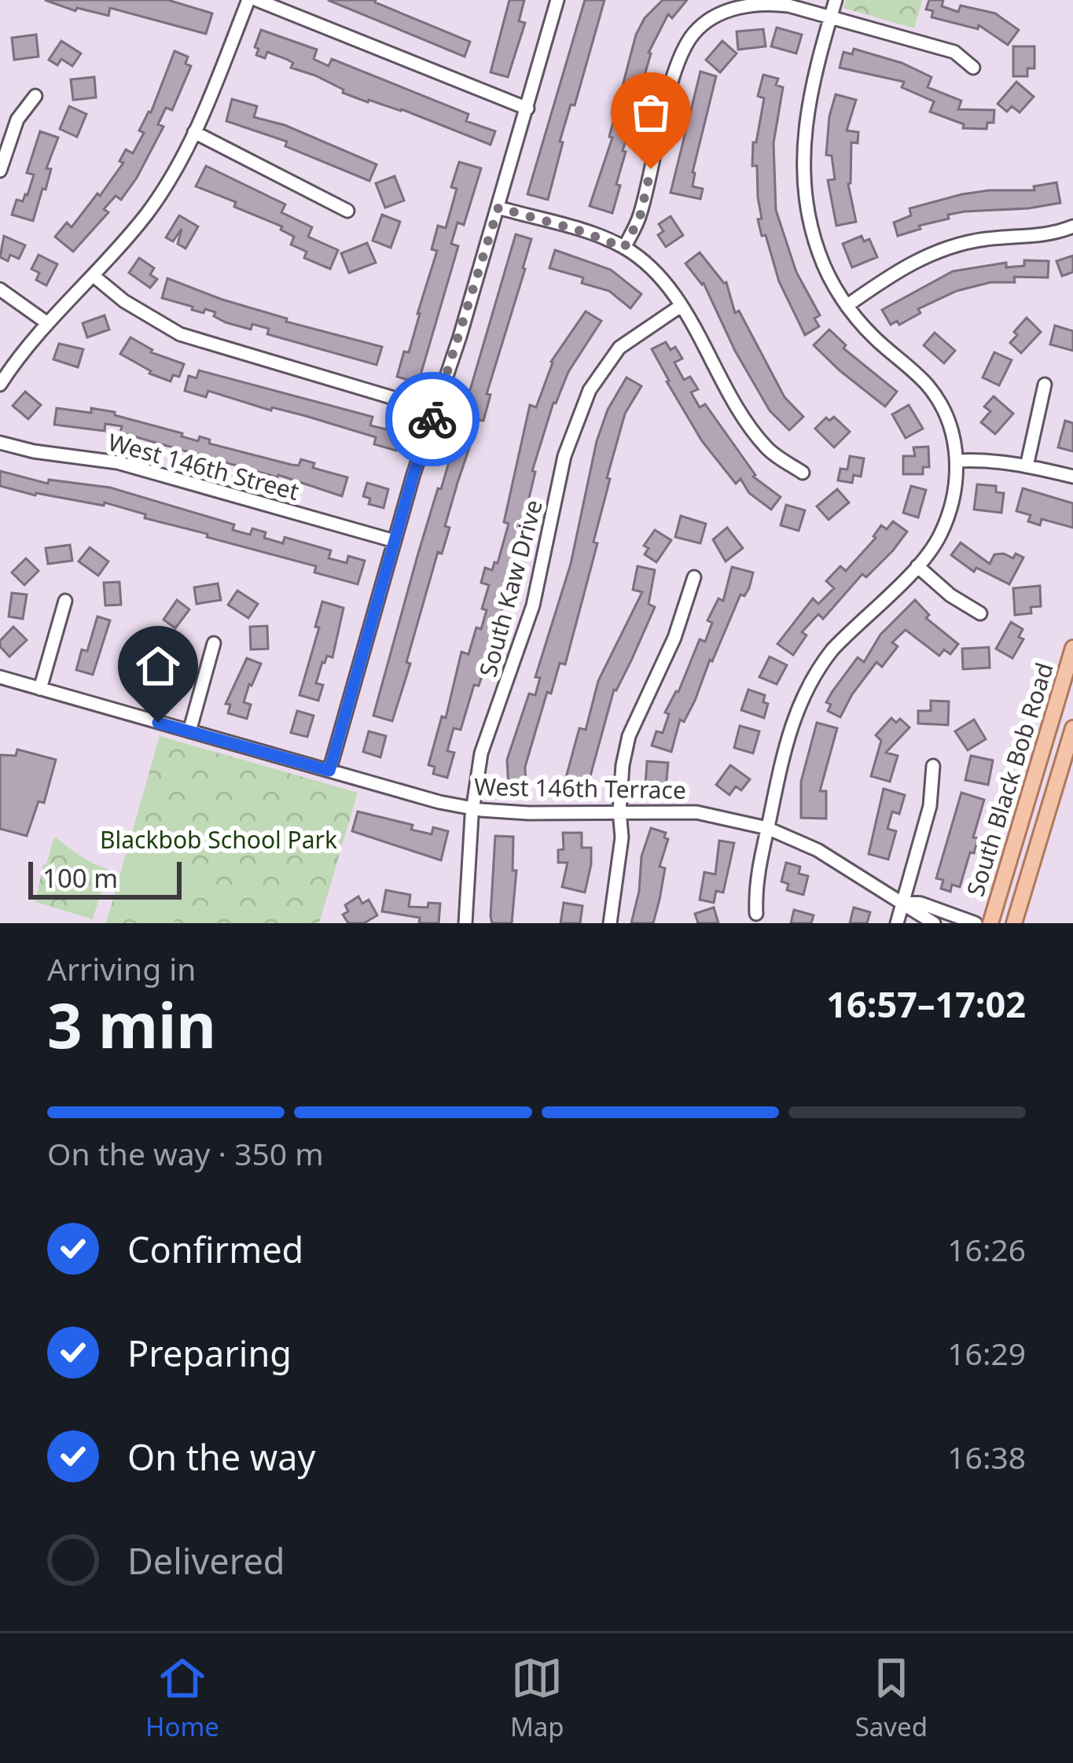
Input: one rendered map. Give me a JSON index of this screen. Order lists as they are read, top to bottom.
{
  "streets": {
    "main road": ["South Black Bob Road"],
    "street": ["West 146th Street", "South Kaw Drive", "West 146th Terrace"]
  },
  "crossings": [
    ["South Kaw Drive", "West 146th Terrace"]
  ],
  "parks": ["Blackbob School Park"],
  "scale_bar": "100 m",
  "page": {
    "scale": "100 m",
    "heading": ["3 min", "Arriving in", "16:57–17:02"],
    "bar": "On the way · 350 m",
    "list": [
      ["Confirmed", "16:26"],
      ["Preparing", "16:29"],
      ["On the way", "16:38"],
      "Delivered"
    ],
    "tabs": ["Home", "Map", "Saved"]
  }
}
